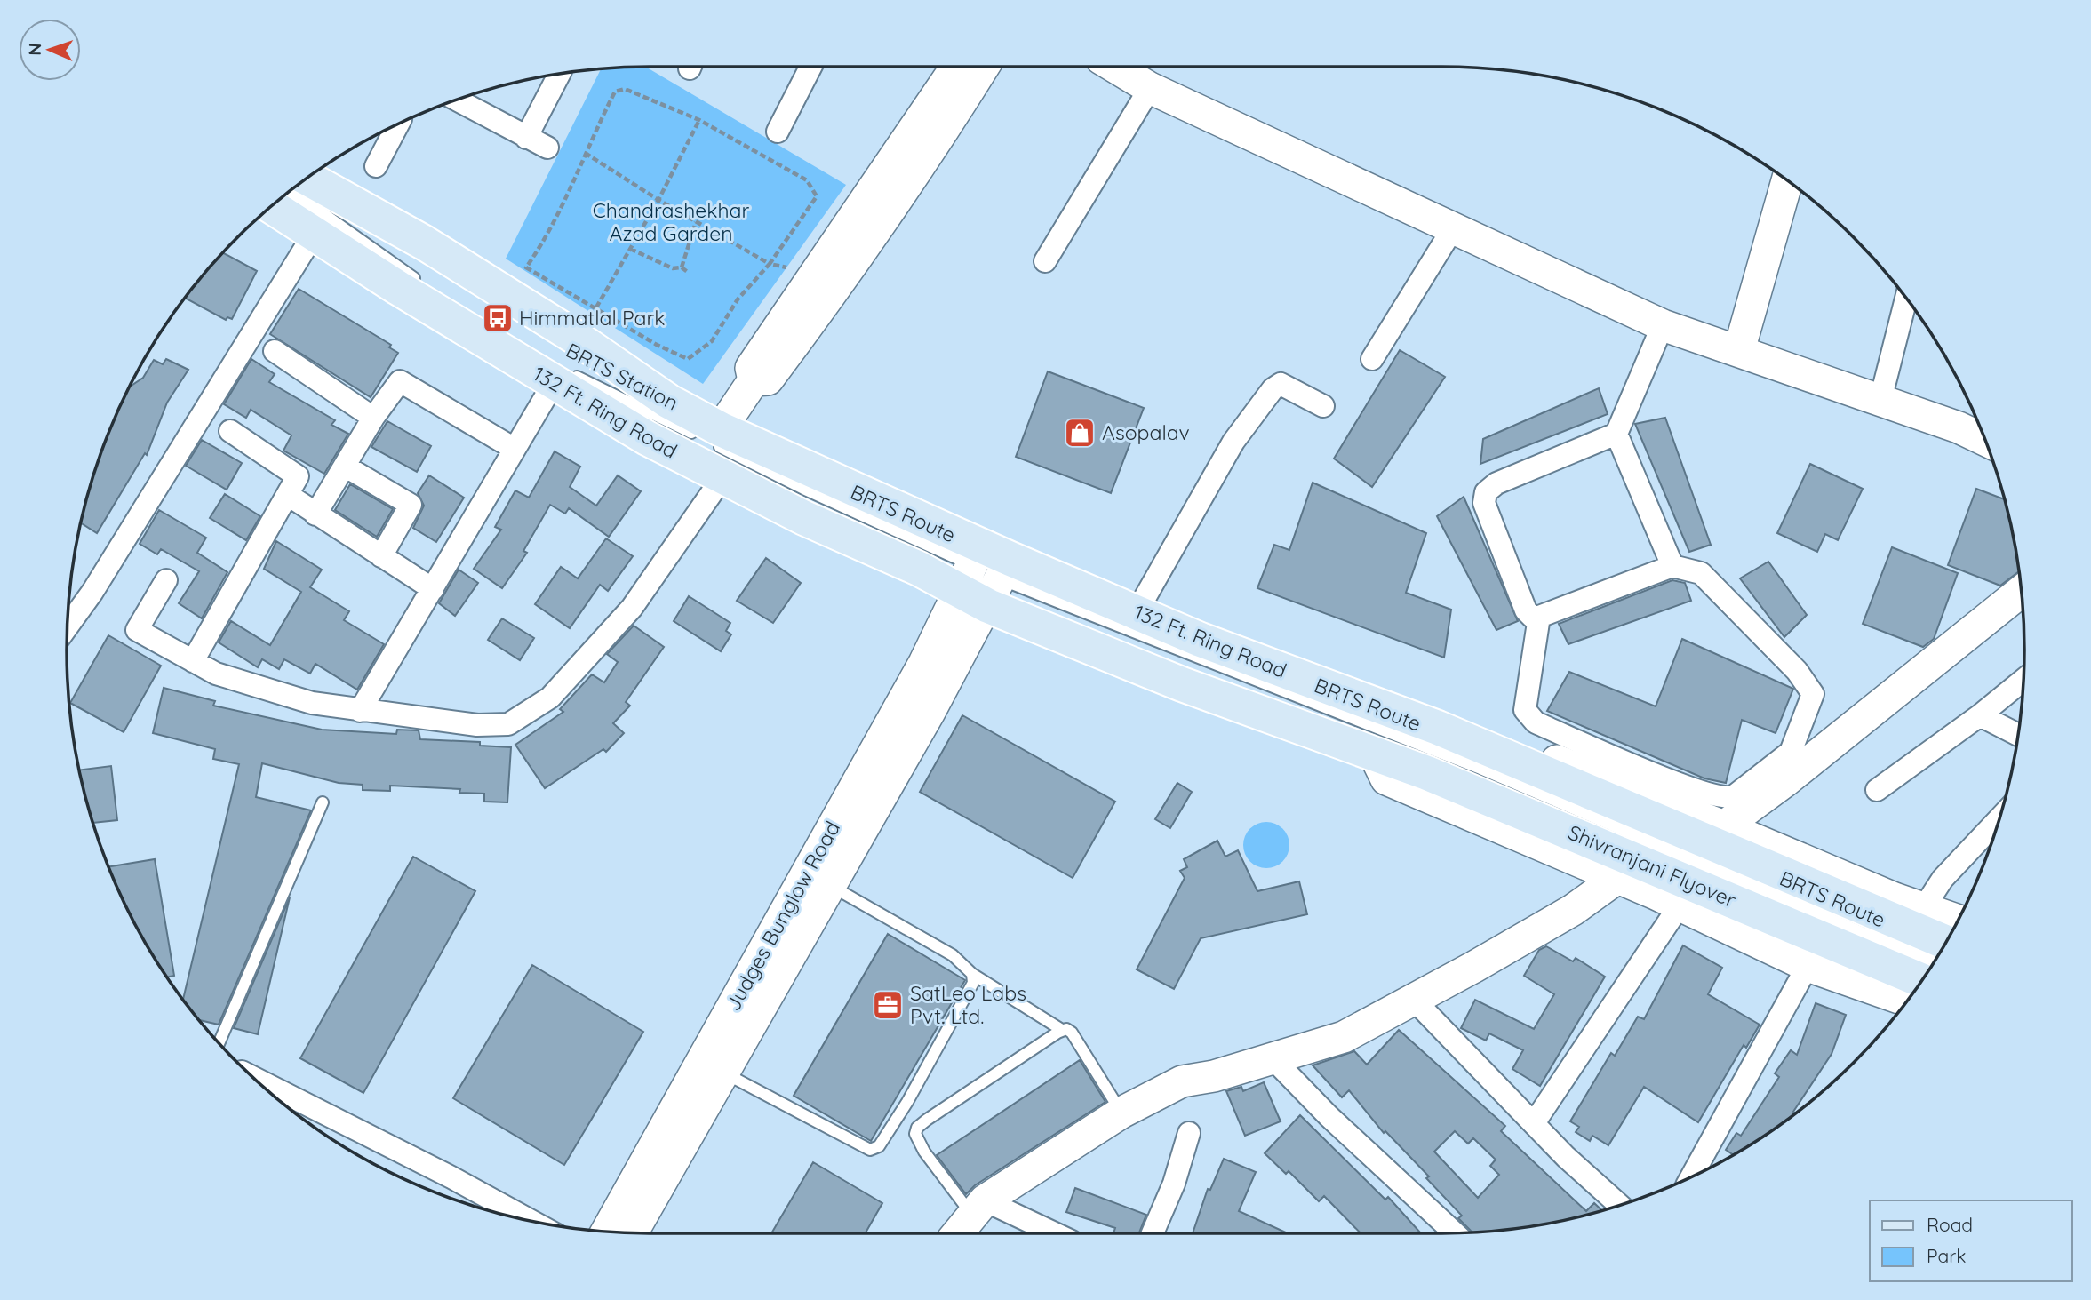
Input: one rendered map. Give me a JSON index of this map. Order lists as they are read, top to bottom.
{
  "streets": {
    "main road": ["132 Ft. Ring Road", "Shivranjani Flyover"],
    "street": ["Judges Bunglow Road"],
    "lane": ["BRTS Station", "BRTS Route"]
  },
  "crossings": [
    ["BRTS Station", "132 Ft. Ring Road"],
    ["132 Ft. Ring Road", "BRTS Route"],
    ["132 Ft. Ring Road", "Shivranjani Flyover"],
    ["132 Ft. Ring Road", "Judges Bunglow Road"],
    ["BRTS Route", "Judges Bunglow Road"]
  ],
  "parks": ["Chandrashekhar Azad Garden"],
  "places": {
    "bus stop": ["Himmatlal Park"],
    "shop": ["Asopalav"],
    "office": ["SatLeo Labs Pvt. Ltd."]
  },
  "legend": ["Road", "Park"],
  "north": "left"
}
